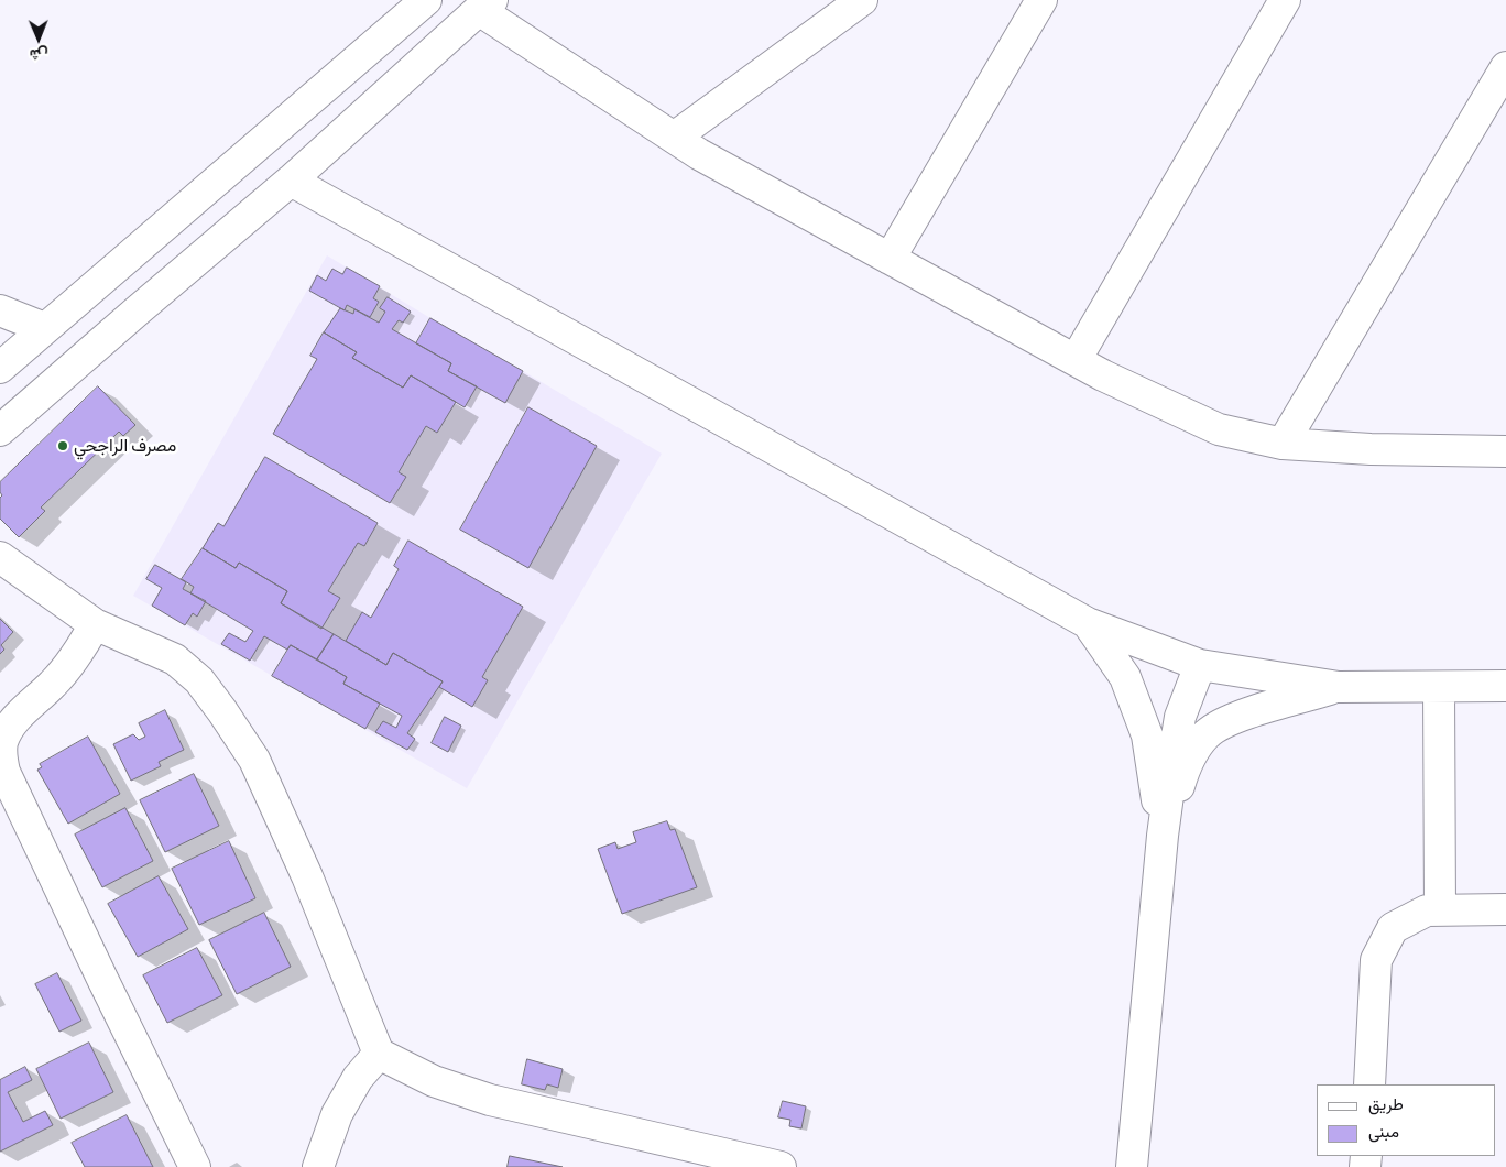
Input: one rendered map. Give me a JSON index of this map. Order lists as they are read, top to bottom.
{
  "places": ["مصرف الراجحي"],
  "legend": ["طريق", "مبنى"],
  "north": "bottom"
}
